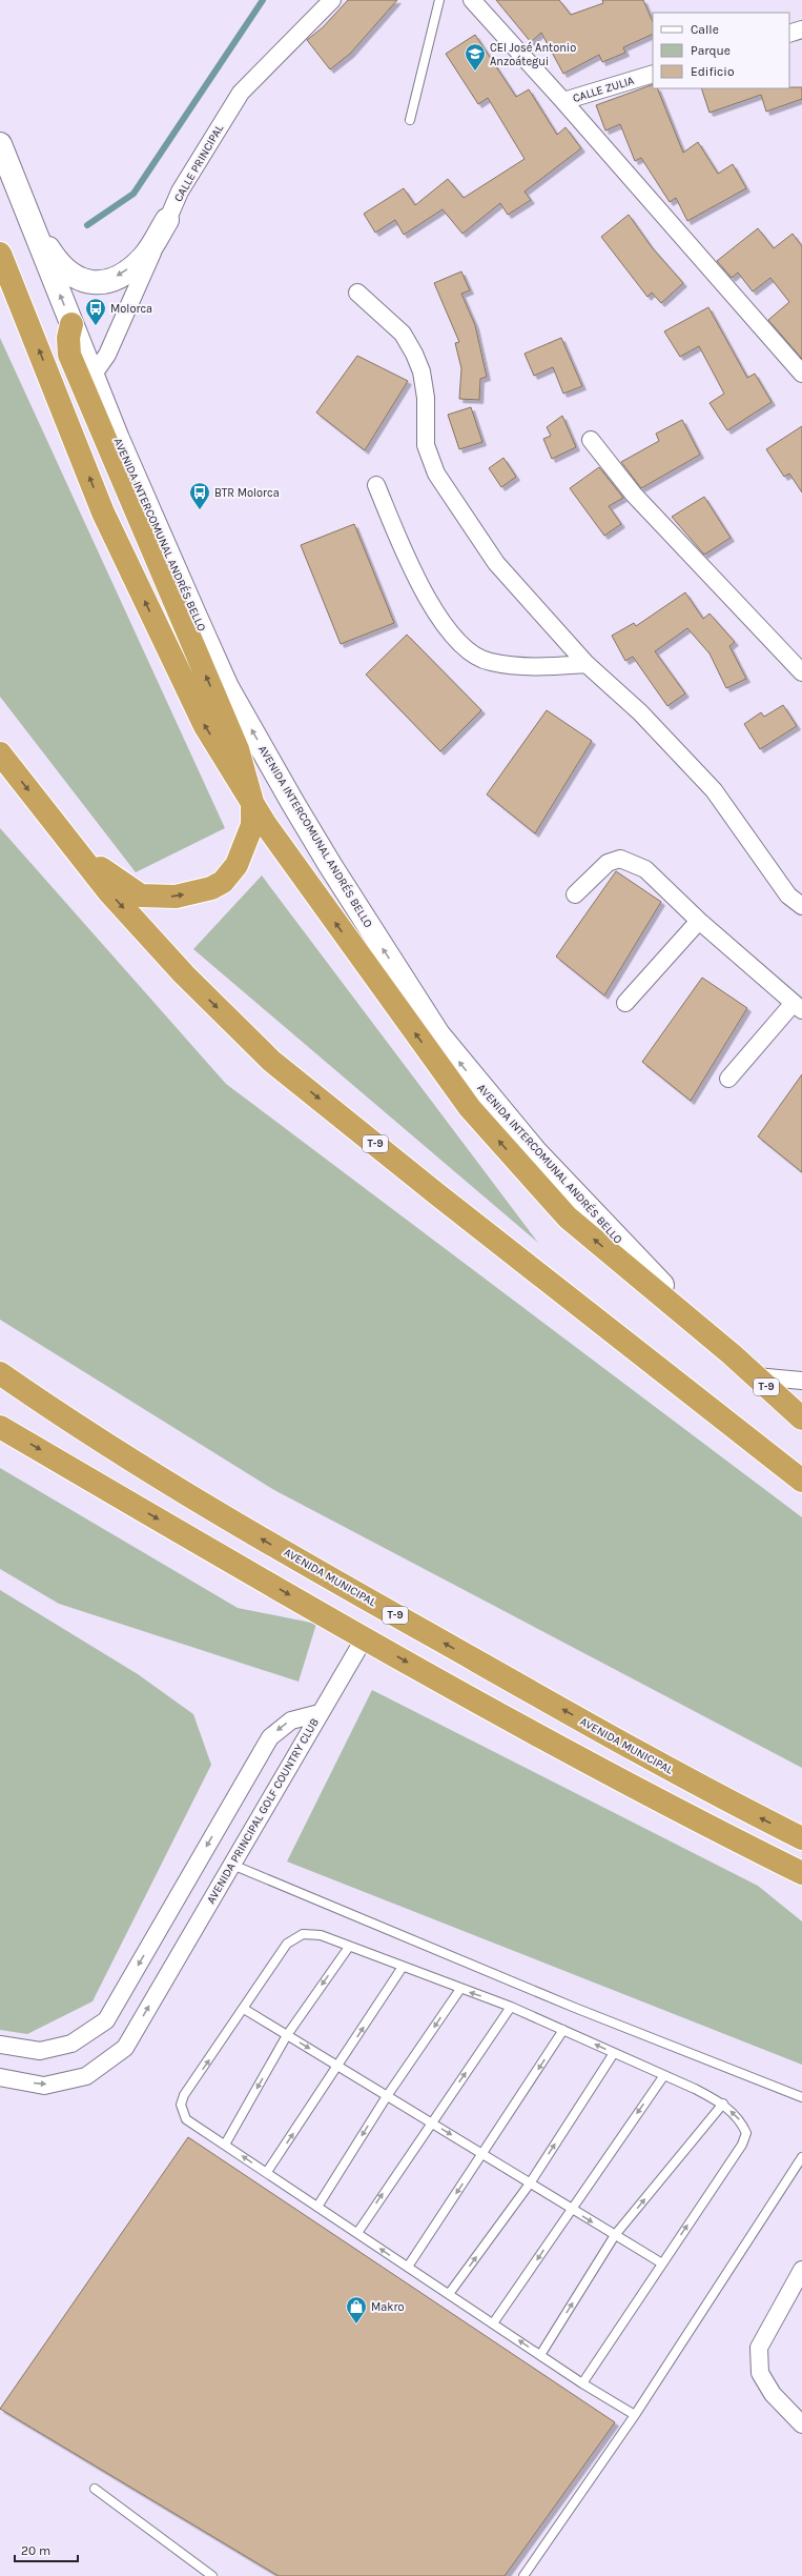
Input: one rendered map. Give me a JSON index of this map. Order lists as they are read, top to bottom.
{
  "streets": {
    "highway": ["AVENIDA INTERCOMUNAL ANDRÉS BELLO", "T-9", "AVENIDA MUNICIPAL"],
    "street": ["CALLE ZULIA", "CALLE PRINCIPAL", "AVENIDA PRINCIPAL GOLF COUNTRY CLUB"]
  },
  "crossings": [
    ["CALLE PRINCIPAL", "AVENIDA INTERCOMUNAL ANDRÉS BELLO"]
  ],
  "one_way": ["AVENIDA INTERCOMUNAL ANDRÉS BELLO"],
  "places": {
    "school or university": ["CEI José Antonio Anzoátegui"],
    "bus stop": ["Molorca", "BTR Molorca"],
    "shop": ["Makro"]
  },
  "legend": ["Calle", "Parque", "Edificio"],
  "scale_bar": "20 m"
}
